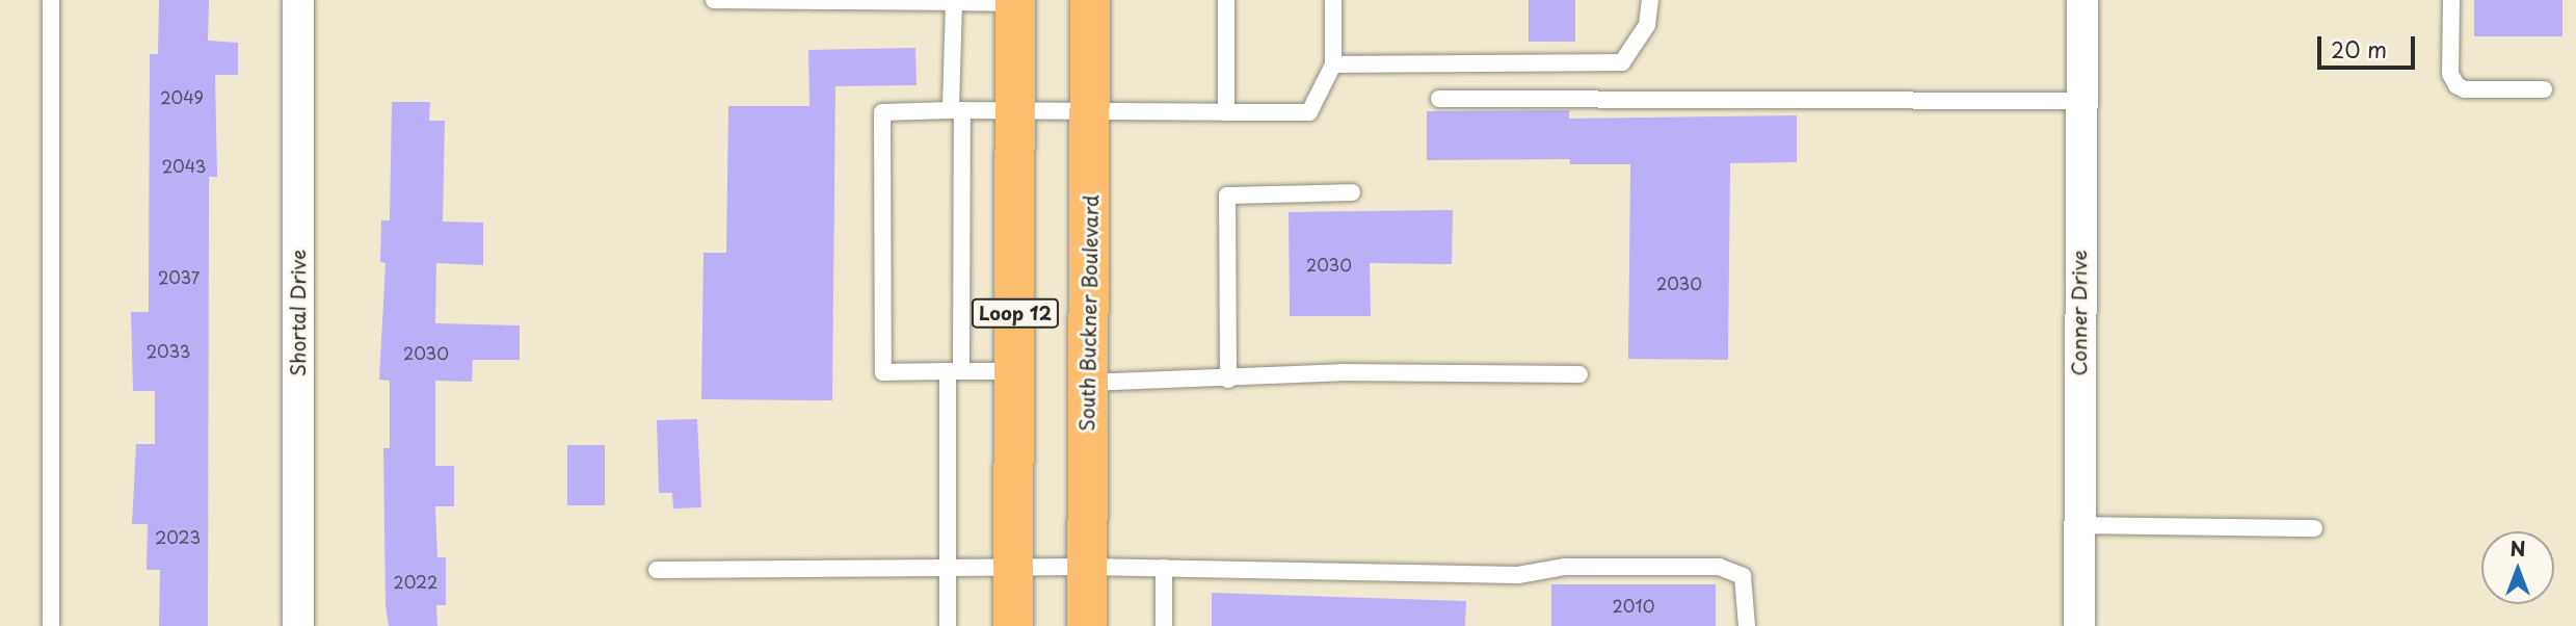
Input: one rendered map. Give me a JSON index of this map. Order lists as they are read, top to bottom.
{
  "streets": {
    "main road": ["Loop 12", "South Buckner Boulevard"],
    "street": ["Shortal Drive", "Conner Drive"]
  },
  "house_numbers": [
    "2049",
    "2043",
    "2030",
    "2037",
    "2030",
    "2033",
    "2030",
    "2023",
    "2022",
    "2010"
  ],
  "scale_bar": "20 m",
  "north": "top"
}
